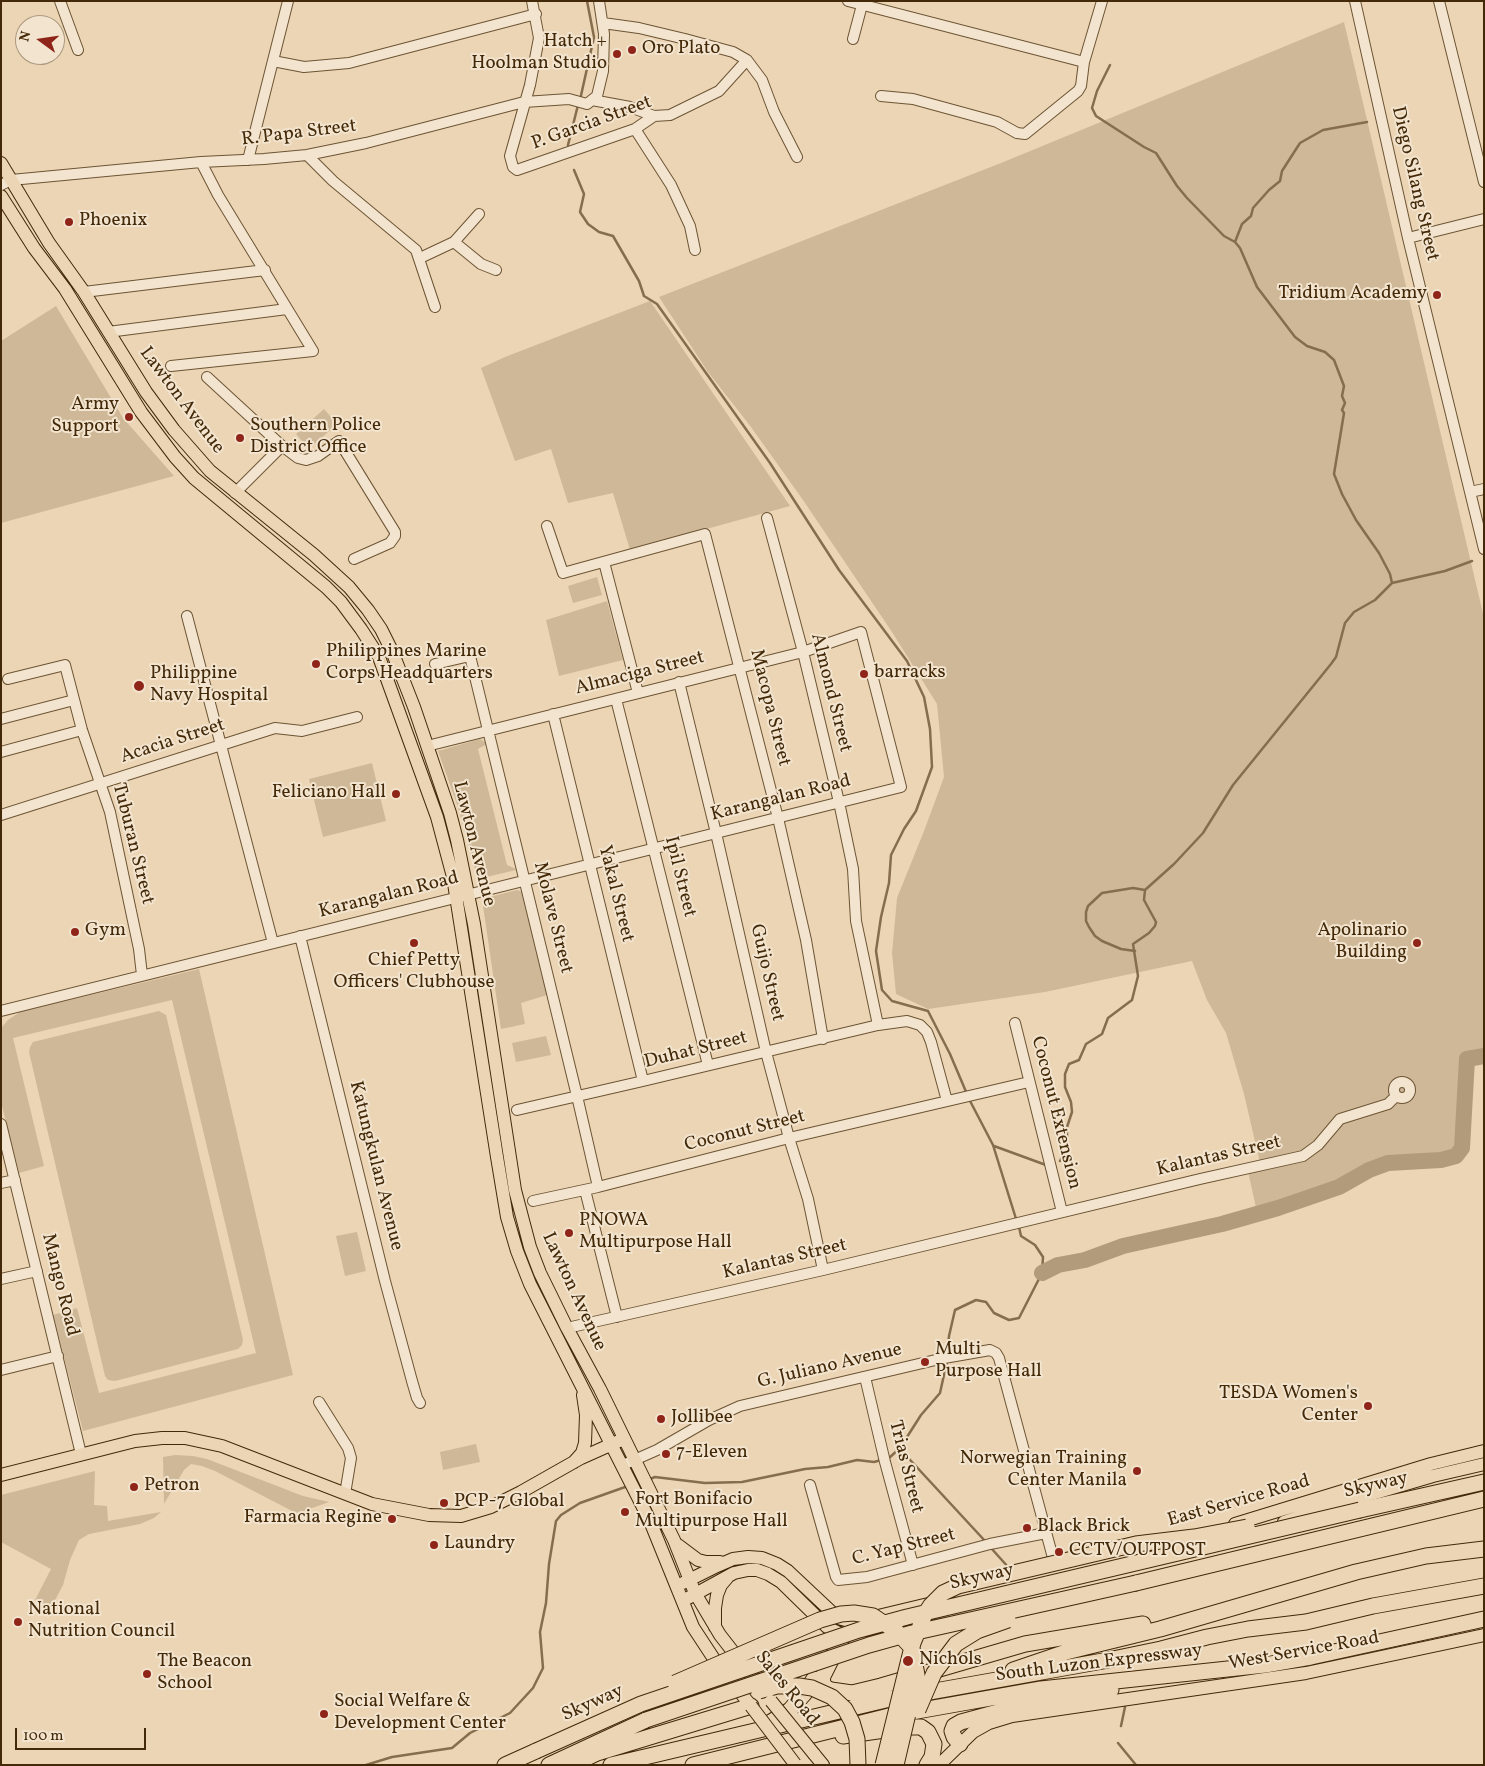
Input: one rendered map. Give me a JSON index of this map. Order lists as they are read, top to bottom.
{
  "streets": {
    "highway": ["Skyway", "South Luzon Expressway"],
    "main road": [
      "Lawton Avenue",
      "East Service Road",
      "West Service Road",
      "Sales Road"
    ],
    "street": [
      "P. Garcia Street",
      "R. Papa Street",
      "Diego Silang Street",
      "Almaciga Street",
      "Almond Street",
      "Macopa Street",
      "Acacia Street",
      "Karangalan Road",
      "Tuburan Street",
      "Ipil Street",
      "Yakal Street",
      "Molave Street",
      "Guijo Street",
      "Duhat Street",
      "Coconut Extension",
      "Coconut Street",
      "Kalantas Street",
      "Katungkulan Avenue",
      "Mango Road",
      "G. Juliano Avenue",
      "Trias Street",
      "C. Yap Street"
    ]
  },
  "crossings": [
    ["P. Garcia Street", "R. Papa Street"],
    ["R. Papa Street", "Lawton Avenue"],
    ["Lawton Avenue", "Almaciga Street"],
    ["Lawton Avenue", "Karangalan Road"],
    ["Lawton Avenue", "Kalantas Street"],
    ["Lawton Avenue", "G. Juliano Avenue"],
    ["Lawton Avenue", "Sales Road"],
    ["Almaciga Street", "Almond Street"],
    ["Almaciga Street", "Macopa Street"],
    ["Almaciga Street", "Karangalan Road"],
    ["Almaciga Street", "Ipil Street"],
    ["Almaciga Street", "Yakal Street"],
    ["Almaciga Street", "Molave Street"],
    ["Almaciga Street", "Guijo Street"],
    ["Almond Street", "Karangalan Road"],
    ["Almond Street", "Duhat Street"],
    ["Macopa Street", "Karangalan Road"],
    ["Macopa Street", "Duhat Street"],
    ["Acacia Street", "Tuburan Street"],
    ["Karangalan Road", "Tuburan Street"],
    ["Karangalan Road", "Ipil Street"],
    ["Karangalan Road", "Yakal Street"],
    ["Karangalan Road", "Molave Street"],
    ["Karangalan Road", "Guijo Street"],
    ["Karangalan Road", "Katungkulan Avenue"],
    ["Ipil Street", "Duhat Street"],
    ["Yakal Street", "Duhat Street"],
    ["Molave Street", "Duhat Street"],
    ["Molave Street", "Coconut Street"],
    ["Guijo Street", "Duhat Street"],
    ["Guijo Street", "Coconut Street"],
    ["Guijo Street", "Kalantas Street"],
    ["Duhat Street", "Coconut Street"],
    ["Coconut Extension", "Coconut Street"],
    ["Coconut Extension", "Kalantas Street"],
    ["G. Juliano Avenue", "Trias Street"],
    ["G. Juliano Avenue", "East Service Road"],
    ["G. Juliano Avenue", "C. Yap Street"],
    ["Trias Street", "C. Yap Street"]
  ],
  "places": [
    "Oro Plato",
    "Hatch + Hoolman Studio",
    "Phoenix",
    "Tridium Academy",
    "Army Support",
    "Southern Police District Office",
    "Philippines Marine Corps Headquarters",
    "barracks",
    "Philippine Navy Hospital",
    "Feliciano Hall",
    "Gym",
    "Chief Petty Officers' Clubhouse",
    "Apolinario Building",
    "PNOWA Multipurpose Hall",
    "Multi Purpose Hall",
    "TESDA Women's Center",
    "Jollibee",
    "7-Eleven",
    "Norwegian Training Center Manila",
    "Petron",
    "PCP-7 Global",
    "Fort Bonifacio Multipurpose Hall",
    "Farmacia Regine",
    "Black Brick",
    "Laundry",
    "CCTV/OUTPOST",
    "National Nutrition Council",
    "Nichols",
    "The Beacon School",
    "Social Welfare & Development Center"
  ],
  "scale_bar": "100 m",
  "north": "left"
}
